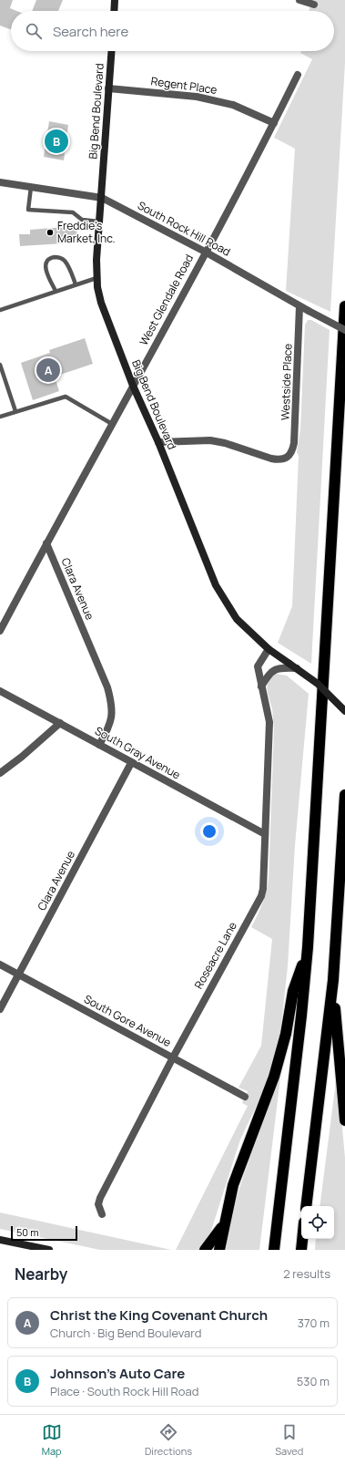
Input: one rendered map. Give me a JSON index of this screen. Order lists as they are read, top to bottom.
{
  "streets": {
    "main road": ["Big Bend Boulevard"],
    "street": [
      "Regent Place",
      "South Rock Hill Road",
      "West Glendale Road",
      "Westside Place",
      "Clara Avenue",
      "South Gray Avenue",
      "Roseacre Lane",
      "South Gore Avenue"
    ]
  },
  "crossings": [
    ["Regent Place", "Big Bend Boulevard"],
    ["Regent Place", "West Glendale Road"],
    ["Big Bend Boulevard", "South Rock Hill Road"],
    ["Big Bend Boulevard", "West Glendale Road"],
    ["Big Bend Boulevard", "Westside Place"],
    ["Big Bend Boulevard", "Roseacre Lane"],
    ["South Rock Hill Road", "West Glendale Road"],
    ["South Rock Hill Road", "Westside Place"],
    ["West Glendale Road", "Clara Avenue"],
    ["Clara Avenue", "South Gray Avenue"],
    ["Clara Avenue", "South Gore Avenue"],
    ["South Gray Avenue", "Roseacre Lane"],
    ["Roseacre Lane", "South Gore Avenue"]
  ],
  "places": ["Freddie's Market, Inc."],
  "scale_bar": "50 m",
  "page": {
    "search": "Search here",
    "pins": ["B", "A"],
    "scale": "50 m",
    "heading": ["Nearby", "2 results"],
    "list": [
      {
        "mark": "A",
        "name": "Christ the King Covenant Church",
        "note": "Church · Big Bend Boulevard",
        "value": "370 m"
      },
      {
        "mark": "B",
        "name": "Johnson's Auto Care",
        "note": "Place · South Rock Hill Road",
        "value": "530 m"
      }
    ],
    "nav": ["Map", "Directions", "Saved"]
  }
}
